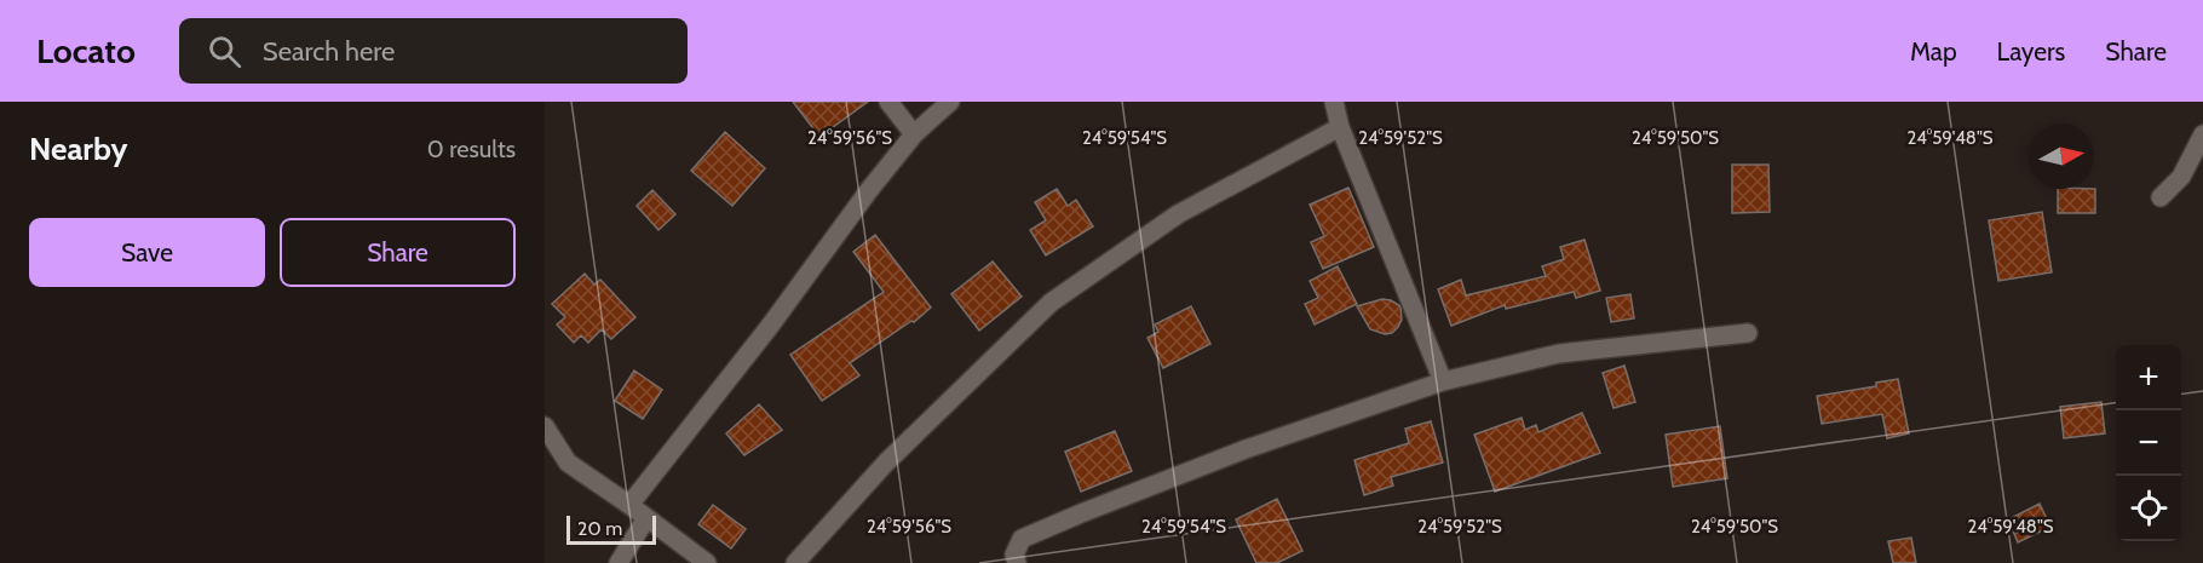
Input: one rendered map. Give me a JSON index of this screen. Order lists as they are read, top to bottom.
{
  "scale_bar": "20 m",
  "north": "right",
  "page": {
    "header": "Locato",
    "search": "Search here",
    "nav": ["Map", "Layers", "Share"],
    "heading": ["Nearby", "0 results"],
    "buttons": ["Save", "Share"],
    "map_buttons": ["+", "−"],
    "scale": "20 m"
  },
  "coordinates": [
    "24°59'56\"S",
    "24°59'54\"S",
    "24°59'52\"S",
    "24°59'50\"S",
    "24°59'48\"S"
  ]
}
